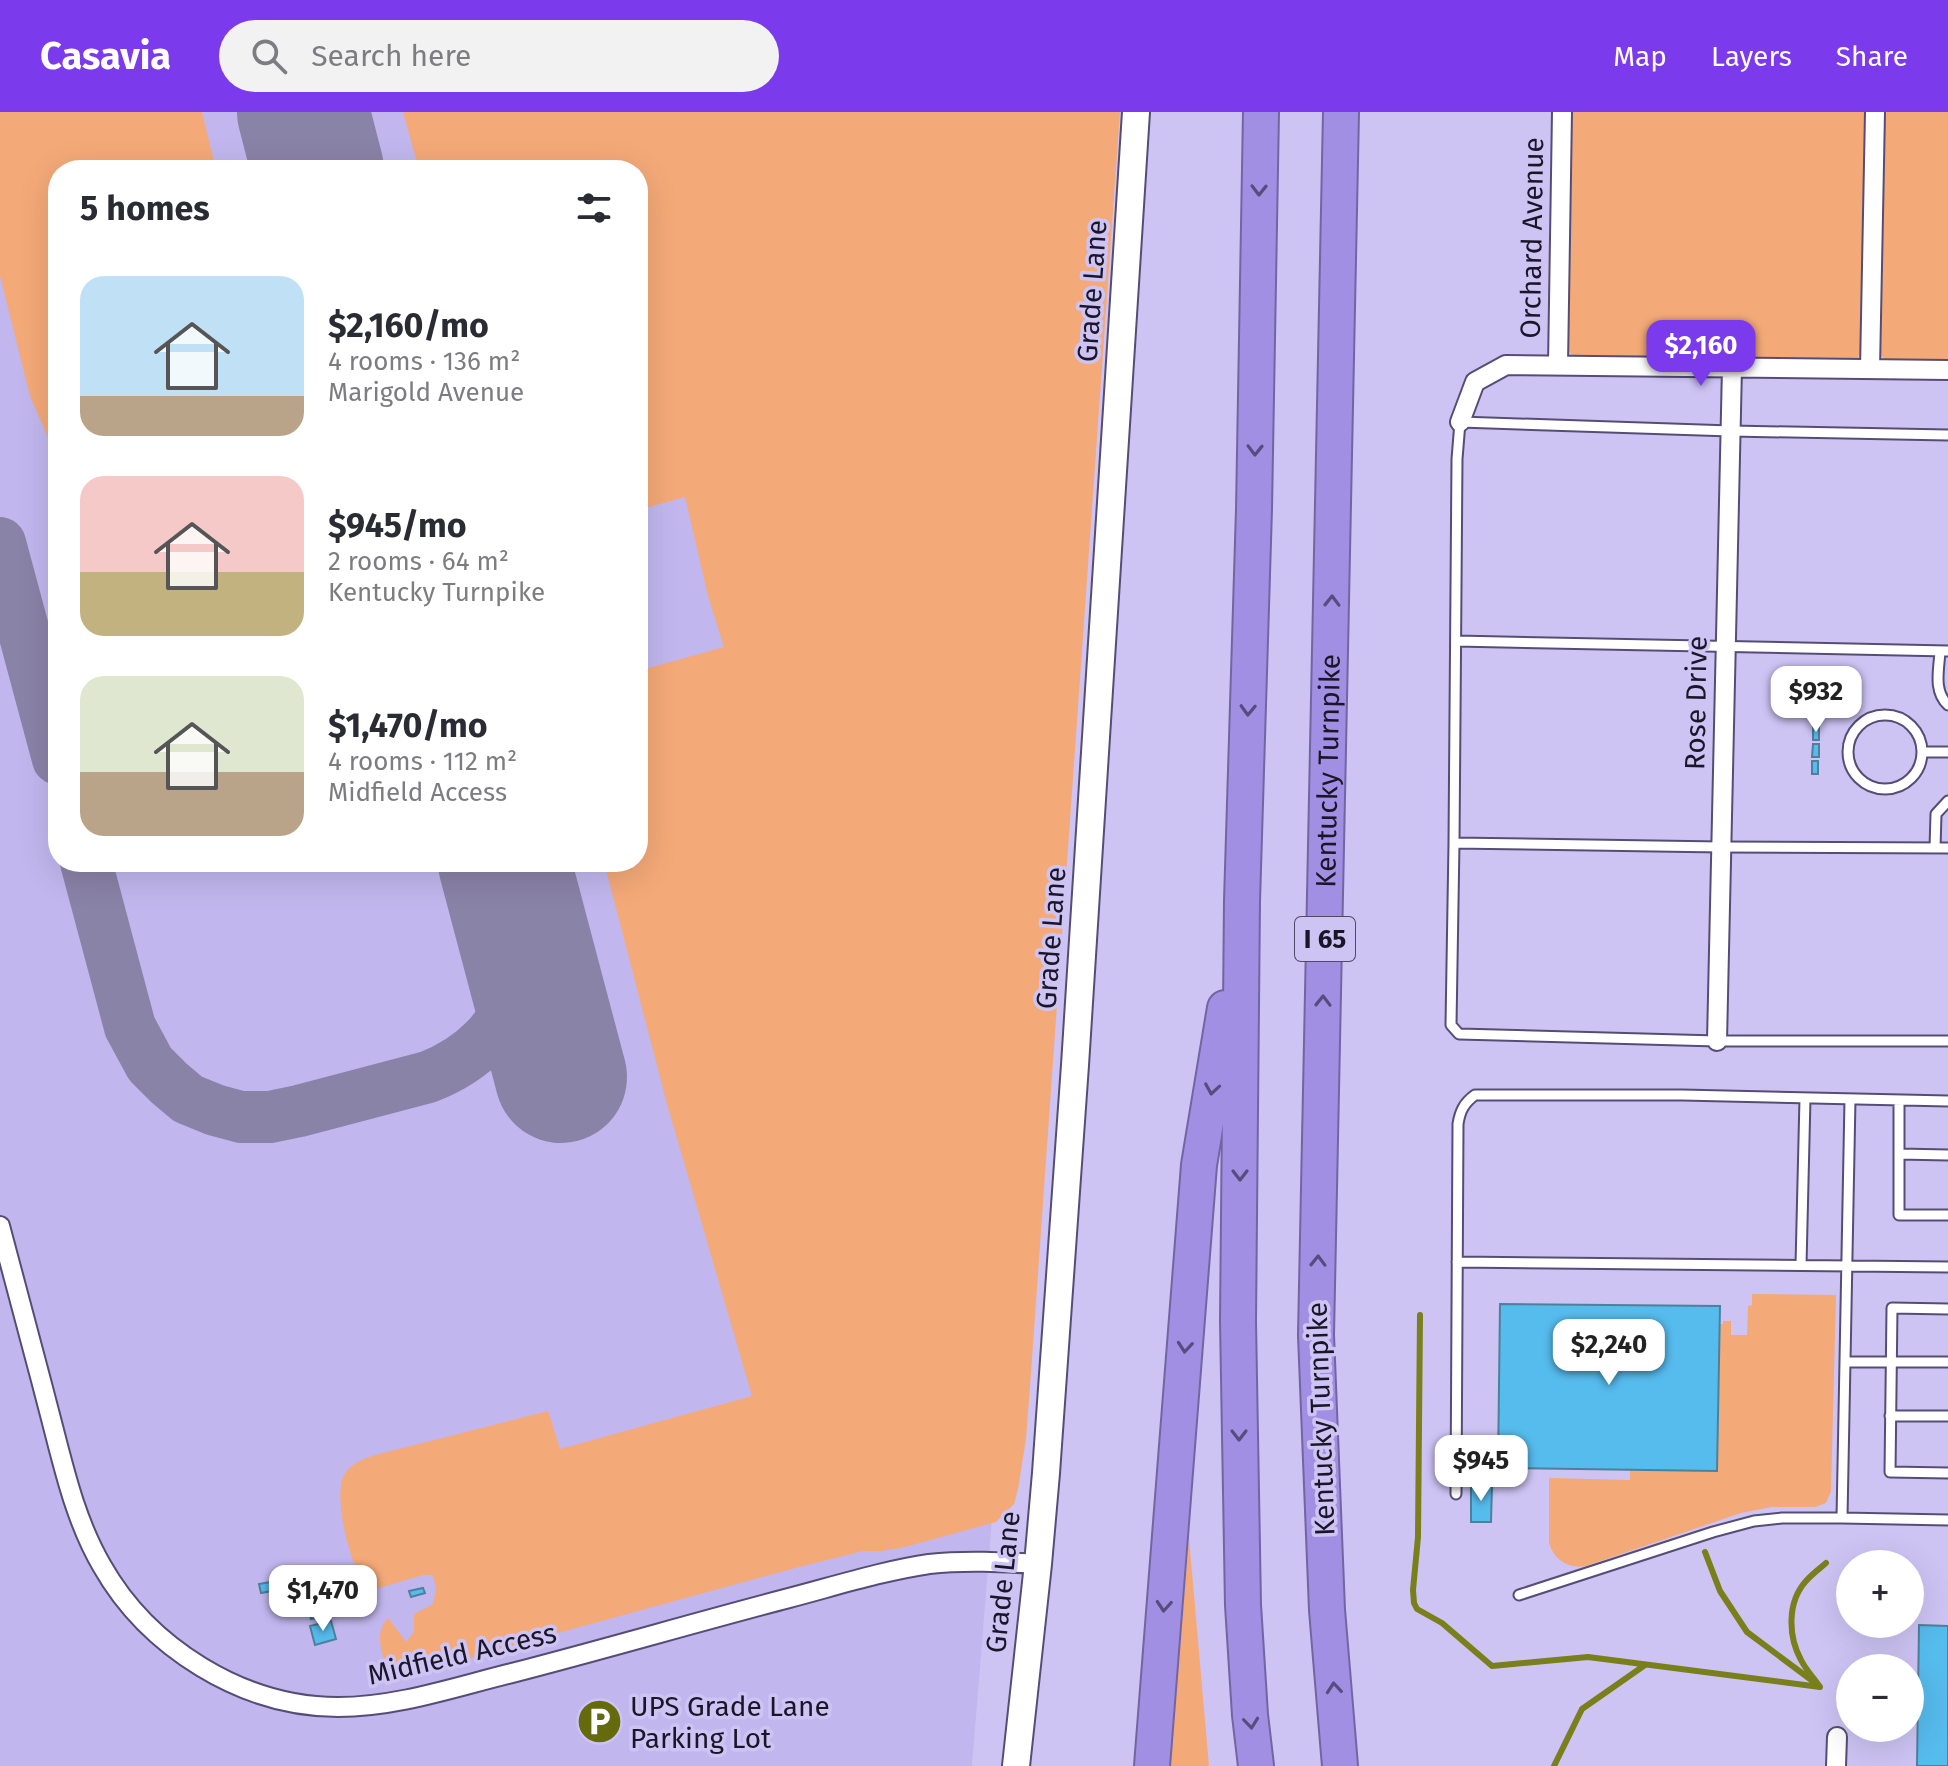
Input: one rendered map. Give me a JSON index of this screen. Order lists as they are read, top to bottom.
{
  "streets": {
    "highway": ["Kentucky Turnpike", "I 65"],
    "main road": ["Grade Lane"],
    "street": ["Orchard Avenue", "Rose Drive", "Midfield Access"]
  },
  "crossings": [
    ["Grade Lane", "Midfield Access"]
  ],
  "places": {
    "parking": ["UPS Grade Lane Parking Lot"]
  },
  "page": {
    "header": "Casavia",
    "search": "Search here",
    "nav": ["Map", "Layers", "Share"],
    "heading": "5 homes",
    "list": [
      {
        "name": "$2,160/mo",
        "note": "4 rooms · 136 m² · Marigold Avenue"
      },
      {
        "name": "$945/mo",
        "note": "2 rooms · 64 m² · Kentucky Turnpike"
      },
      {
        "name": "$1,470/mo",
        "note": "4 rooms · 112 m² · Midfield Access"
      }
    ],
    "price": [
      "$2,160",
      "$932",
      "$2,240",
      "$945",
      "$1,470"
    ],
    "map_buttons": ["+", "−"]
  }
}
